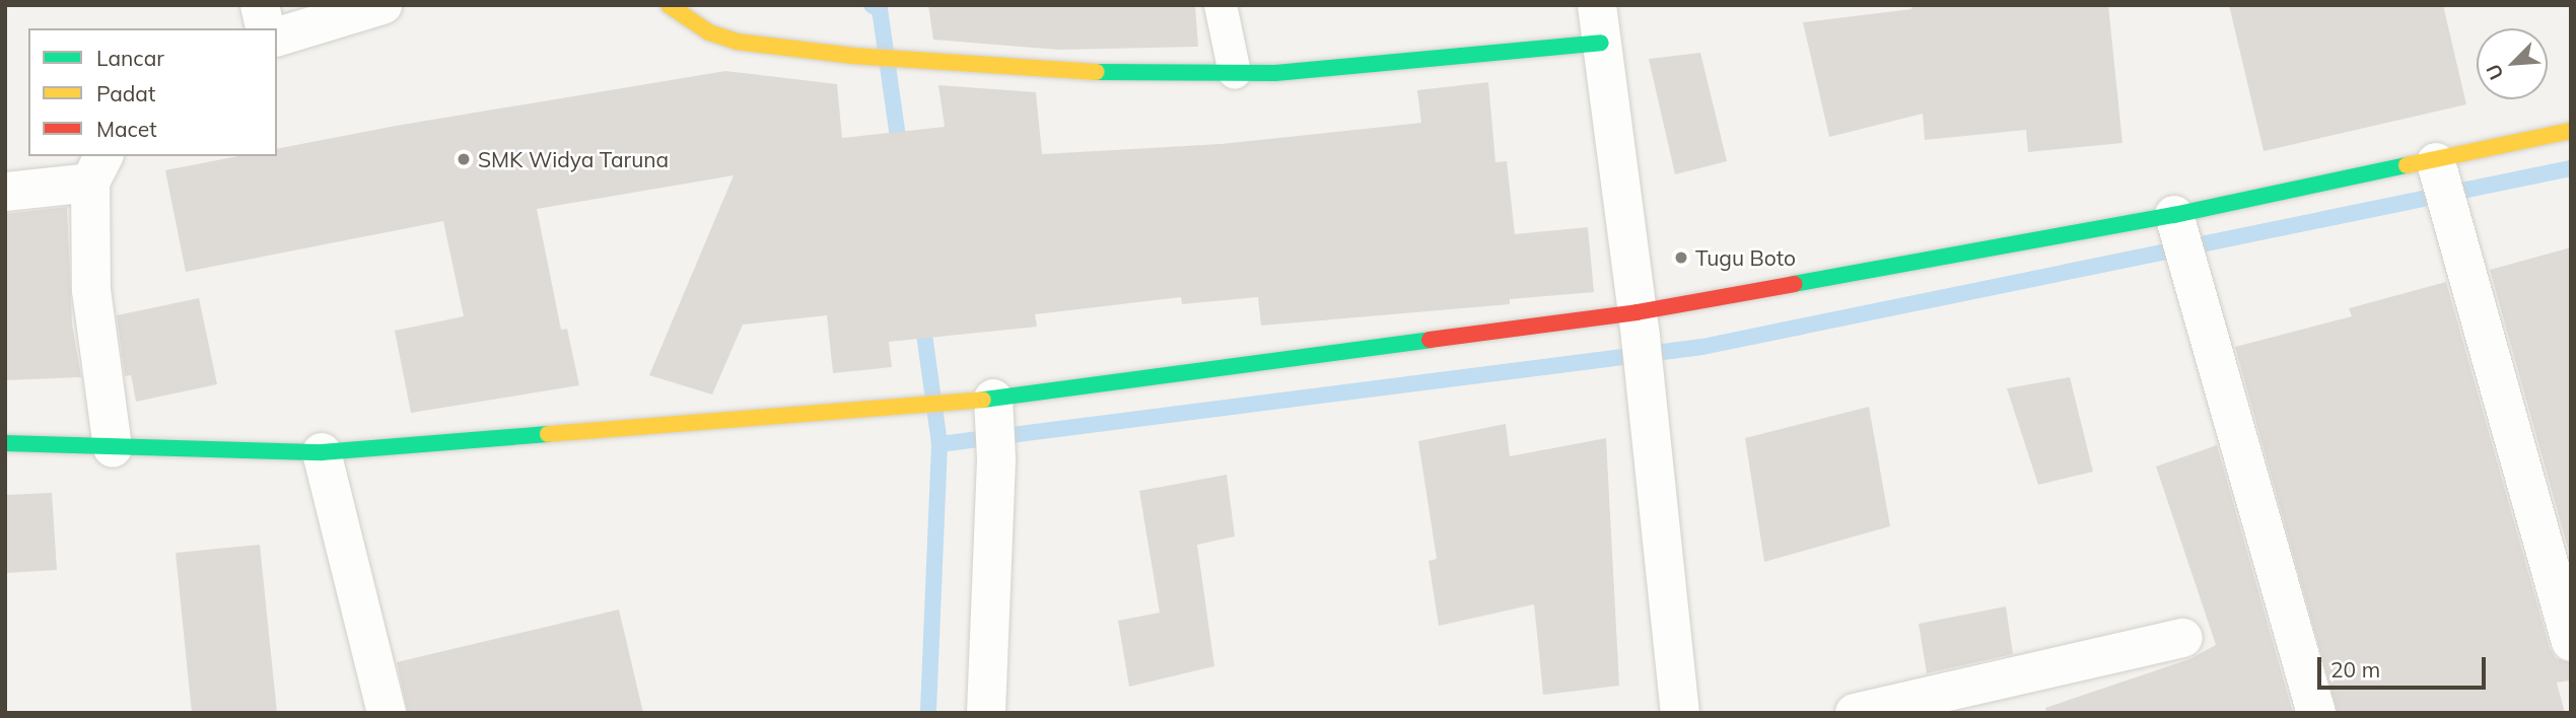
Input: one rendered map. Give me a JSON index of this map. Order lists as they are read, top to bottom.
{
  "places": ["SMK Widya Taruna", "Tugu Boto"],
  "legend": ["Lancar", "Padat", "Macet"],
  "scale_bar": "20 m",
  "north": "bottom left"
}
